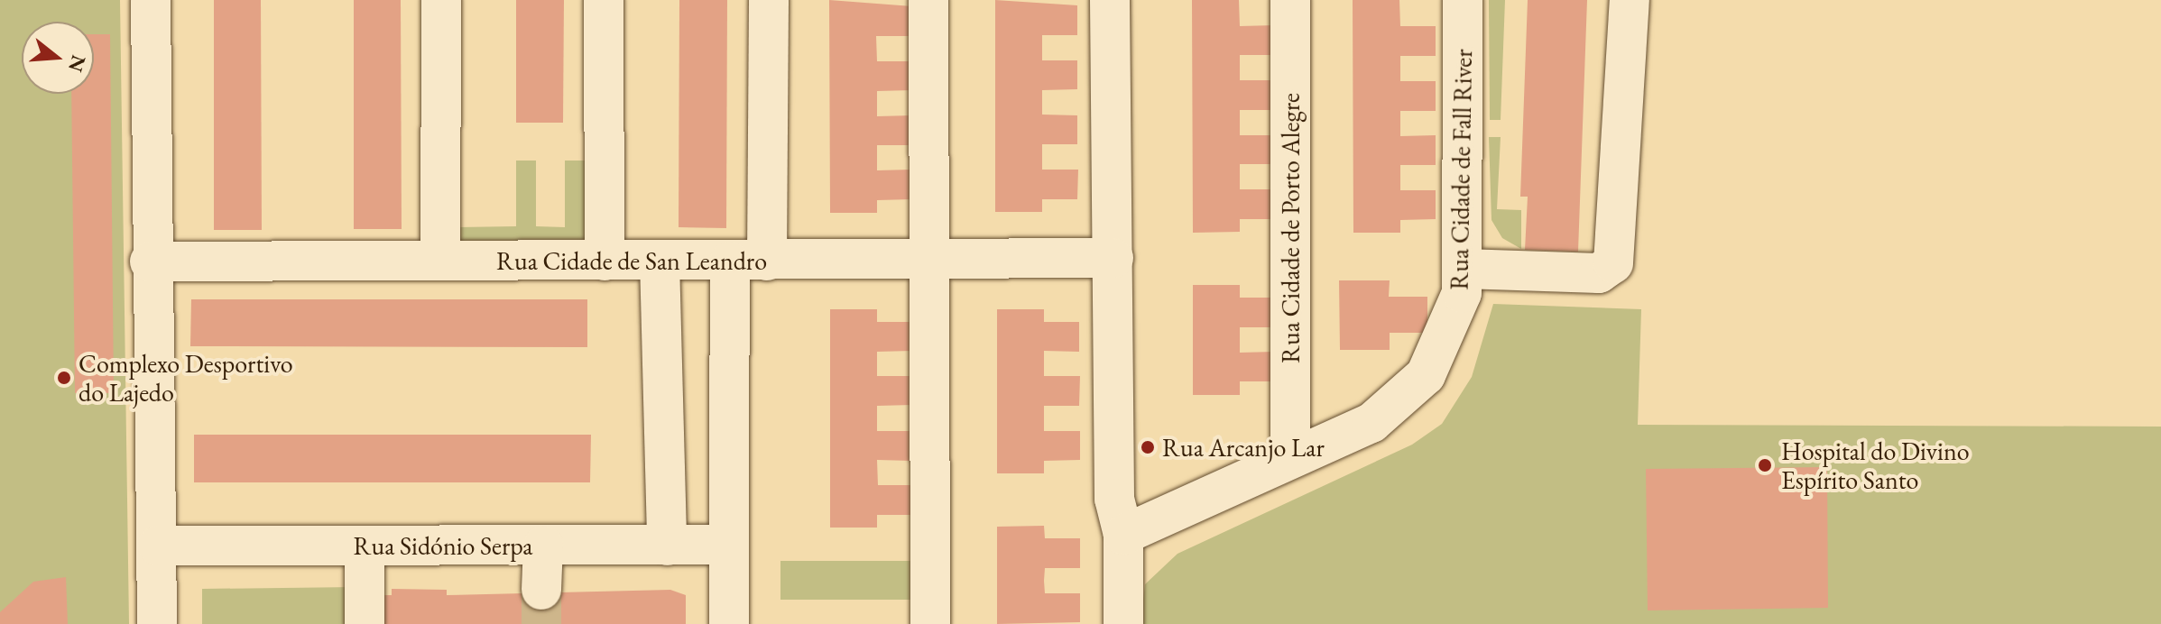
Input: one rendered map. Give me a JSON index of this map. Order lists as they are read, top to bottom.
{
  "streets": {
    "street": [
      "Rua Cidade de Fall River",
      "Rua Cidade de Porto Alegre",
      "Rua Cidade de San Leandro",
      "Rua Sidónio Serpa"
    ]
  },
  "crossings": [
    ["Rua Cidade de Fall River", "Rua Cidade de Porto Alegre"]
  ],
  "places": ["Complexo Desportivo do Lajedo", "Rua Arcanjo Lar", "Hospital do Divino Espírito Santo"],
  "north": "right"
}
